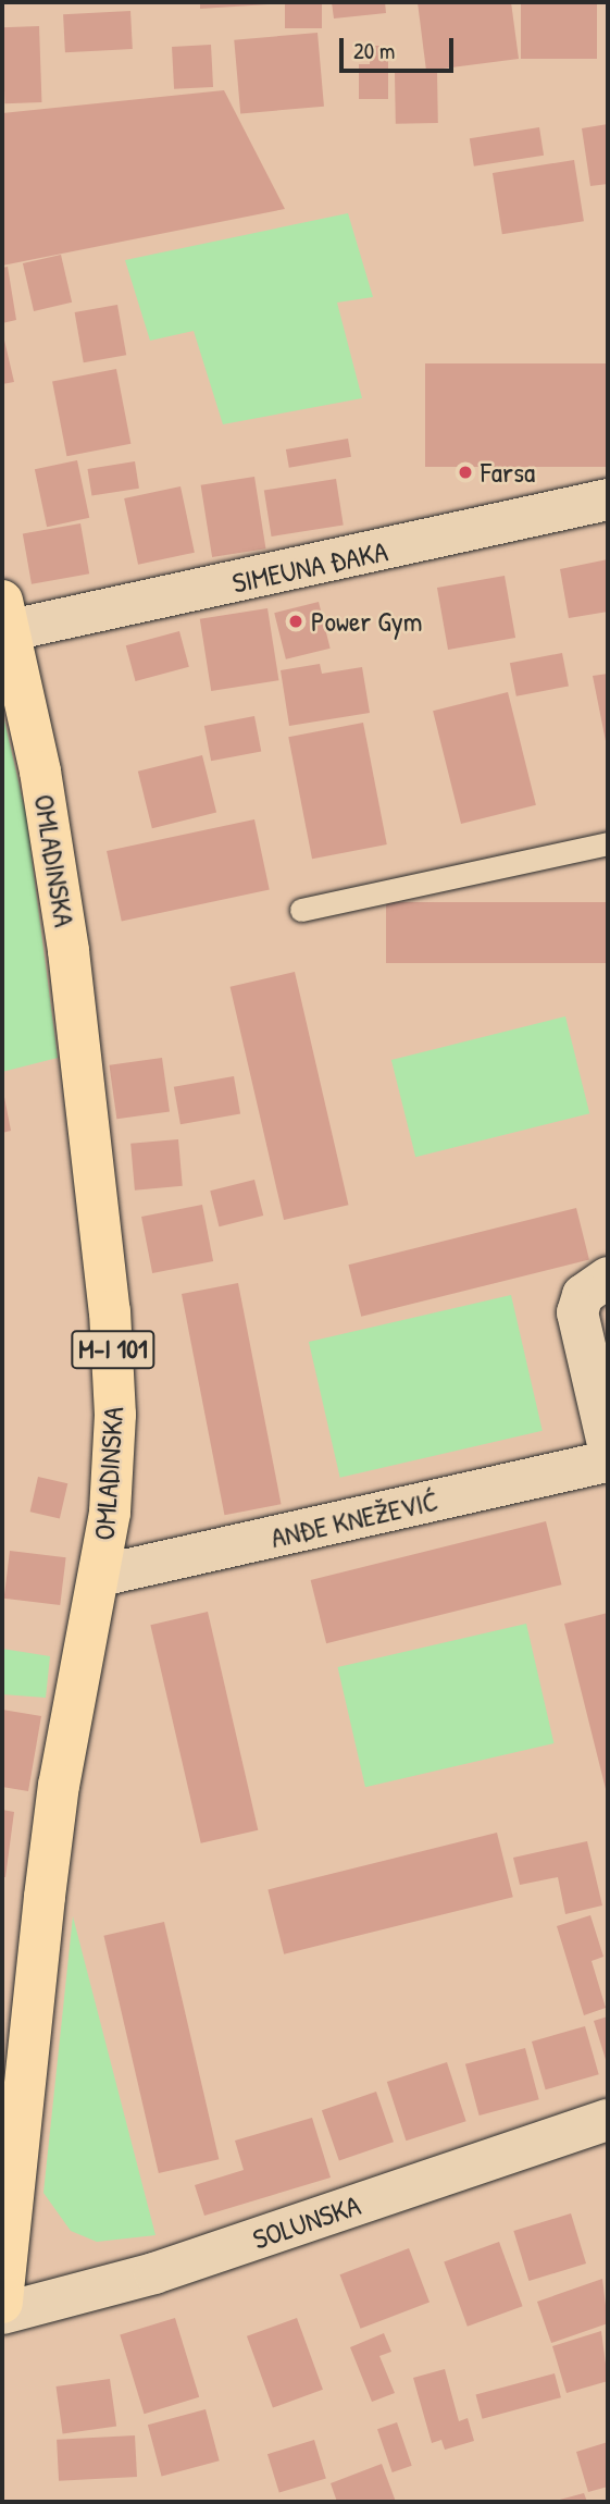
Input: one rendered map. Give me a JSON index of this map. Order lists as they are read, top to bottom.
{
  "streets": {
    "main road": ["OMLADINSKA", "M-I 101"],
    "street": ["SIMEUNA ĐAKA", "ANĐE KNEŽEVIĆ", "SOLUNSKA"]
  },
  "crossings": [
    ["SIMEUNA ĐAKA", "OMLADINSKA"],
    ["OMLADINSKA", "ANĐE KNEŽEVIĆ"]
  ],
  "places": ["Farsa", "Power Gym"],
  "scale_bar": "20 m"
}
